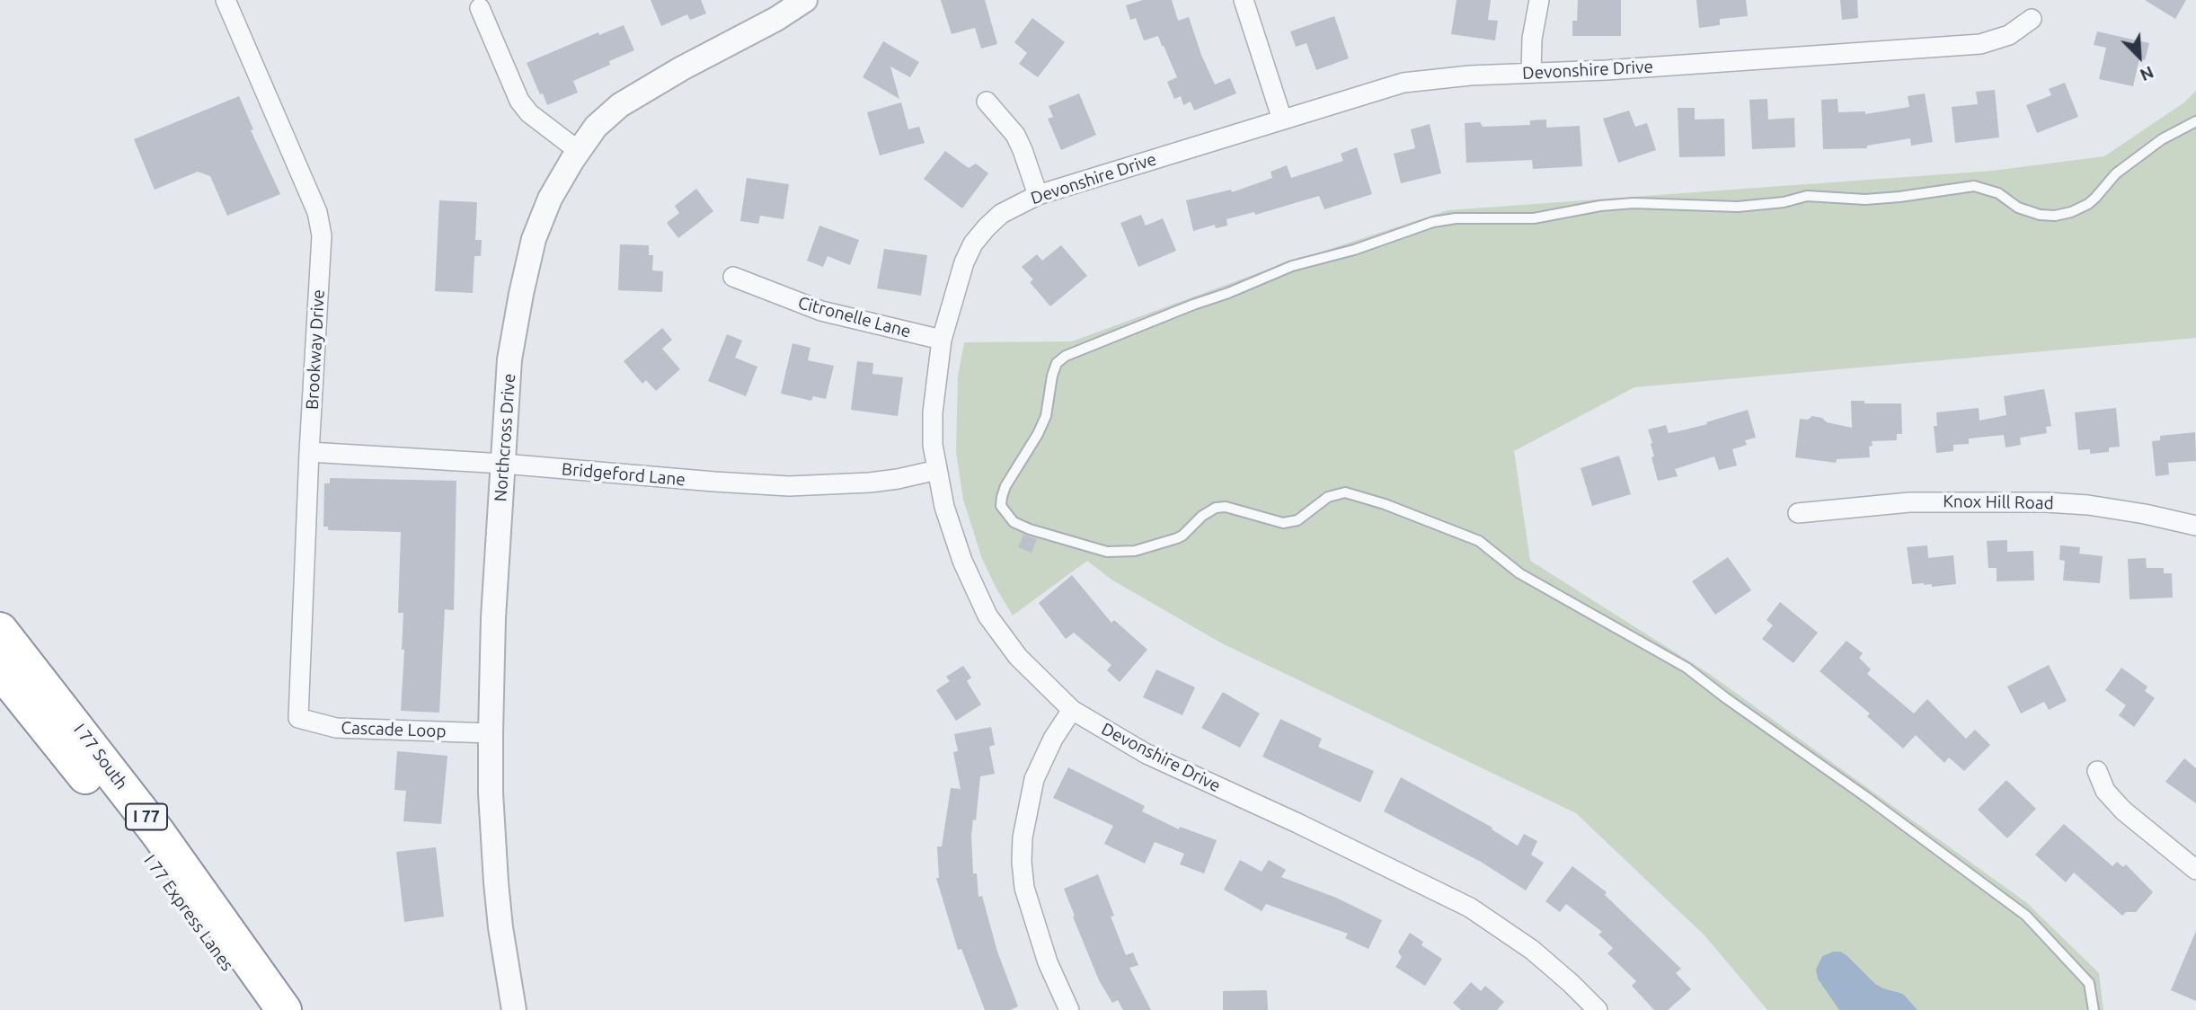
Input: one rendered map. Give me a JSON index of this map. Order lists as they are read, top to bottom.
{
  "streets": {
    "highway": ["I 77 South", "I 77", "I 77 Express Lanes"],
    "street": [
      "Devonshire Drive",
      "Citronelle Lane",
      "Brookway Drive",
      "Northcross Drive",
      "Bridgeford Lane",
      "Knox Hill Road",
      "Cascade Loop"
    ]
  },
  "crossings": [
    ["Devonshire Drive", "Citronelle Lane"],
    ["Devonshire Drive", "Bridgeford Lane"],
    ["Brookway Drive", "Bridgeford Lane"],
    ["Brookway Drive", "Cascade Loop"],
    ["Northcross Drive", "Bridgeford Lane"],
    ["Northcross Drive", "Cascade Loop"]
  ],
  "north": "bottom right"
}
